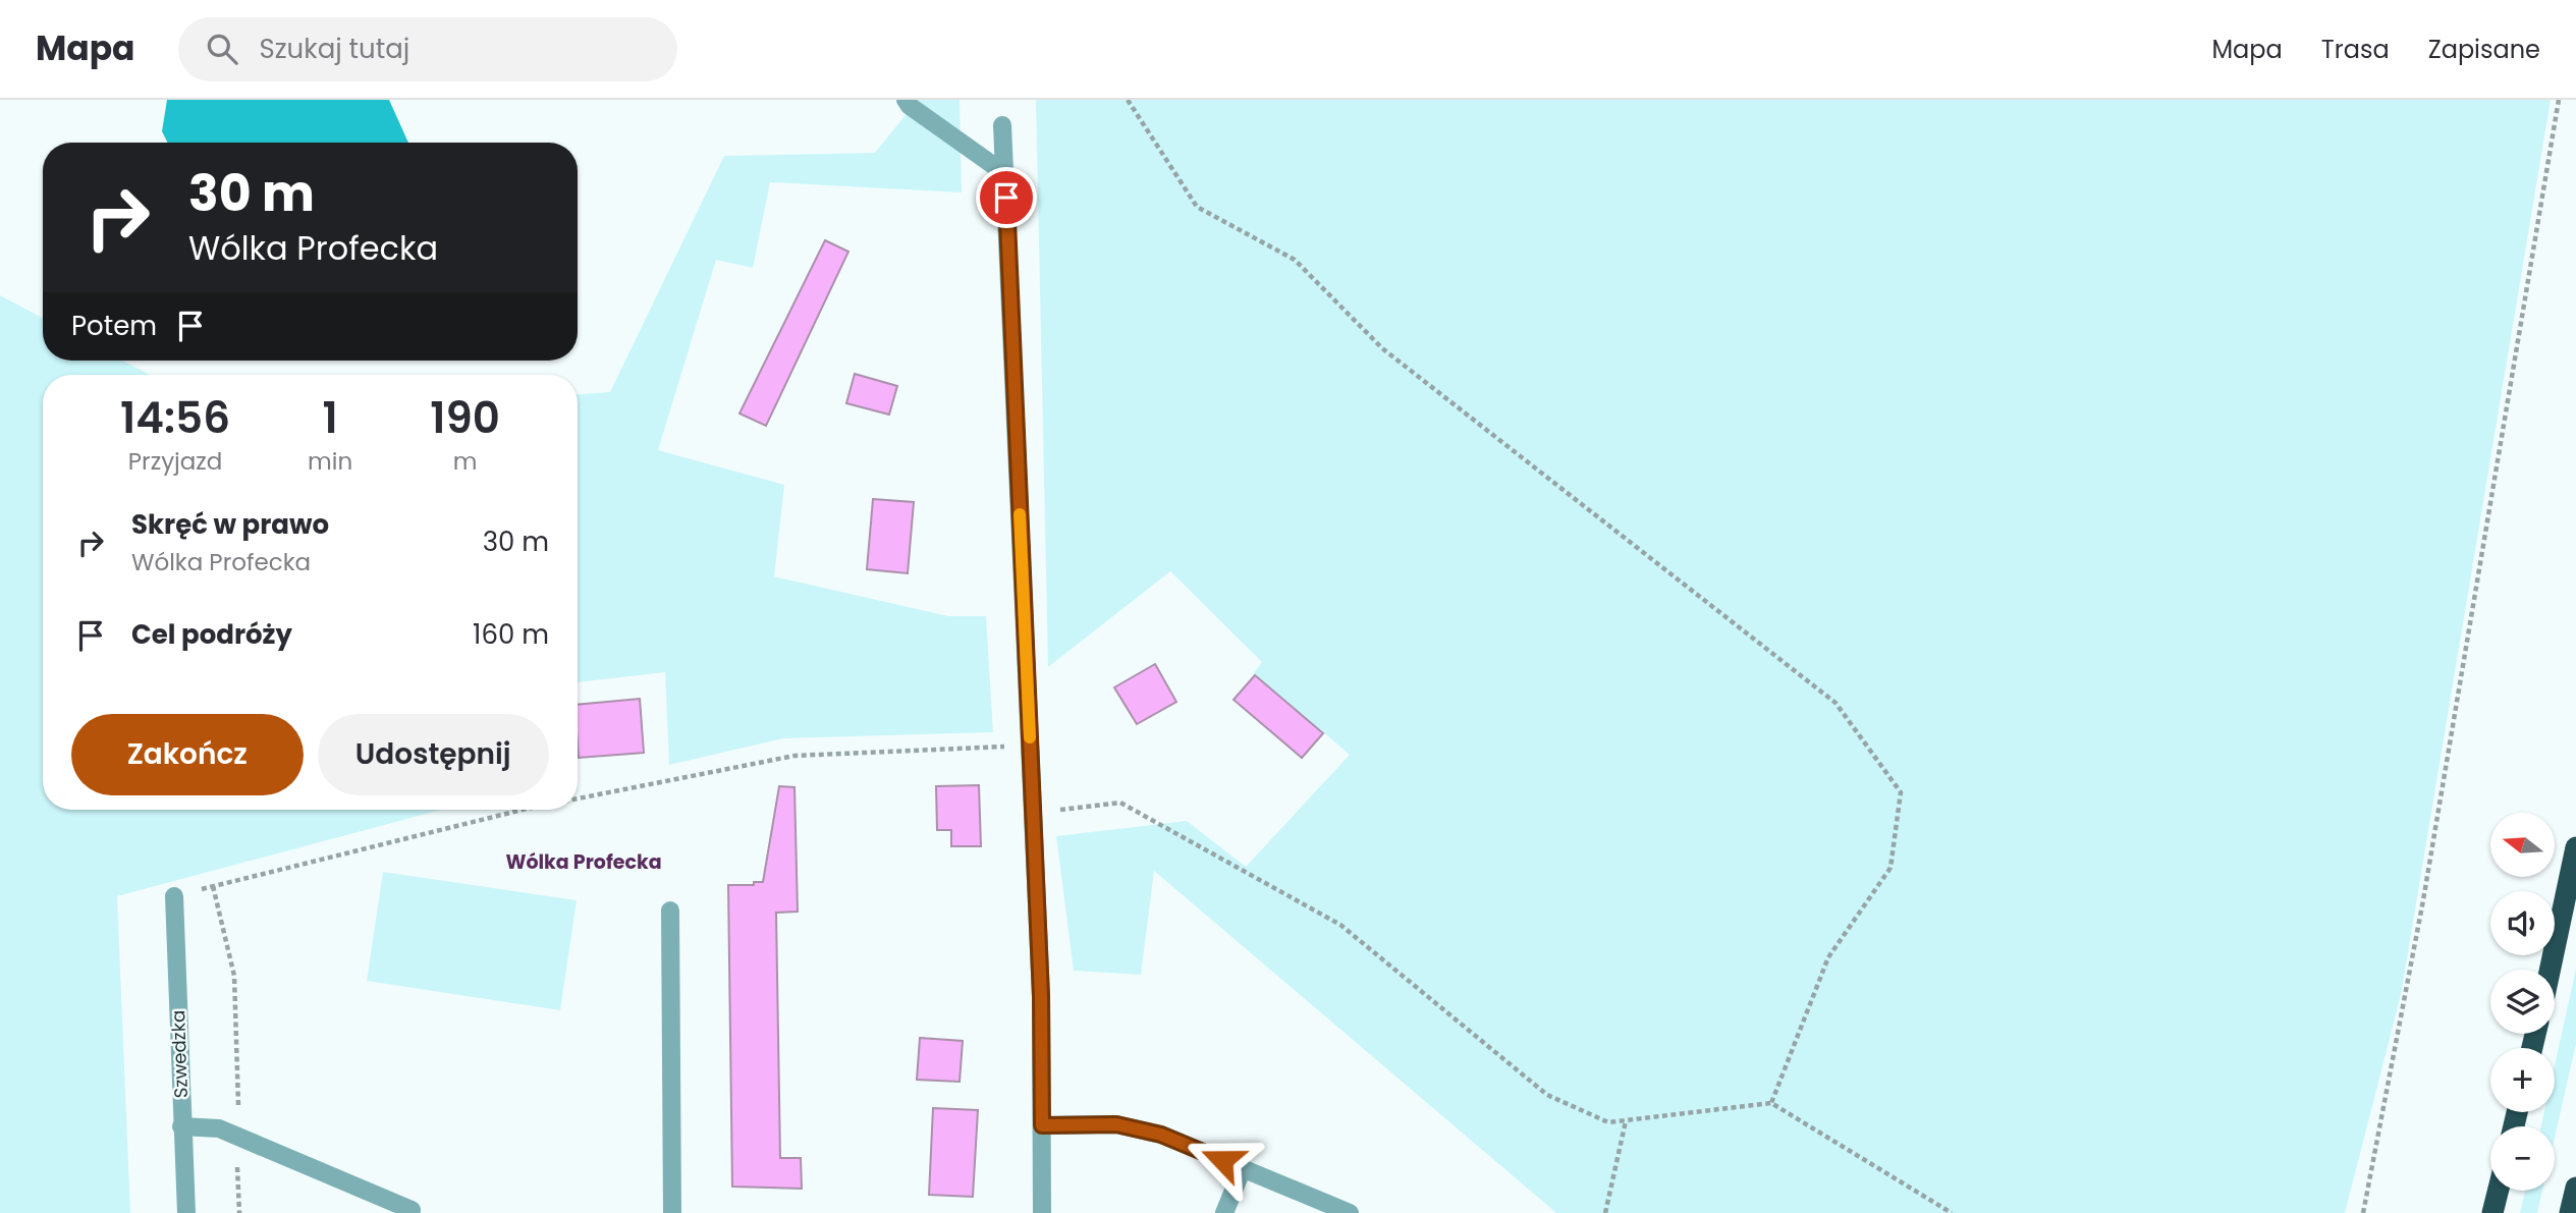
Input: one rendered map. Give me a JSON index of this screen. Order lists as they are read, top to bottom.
{
  "streets": {
    "street": ["Szwedzka"]
  },
  "districts": ["Wólka Profecka"],
  "north": "left",
  "page": {
    "header": "Mapa",
    "search": "Szukaj tutaj",
    "nav": ["Mapa", "Trasa", "Zapisane"],
    "turn": ["30 m", "Wólka Profecka"],
    "then": "Potem",
    "eta": [
      "14:56",
      "Przyjazd",
      "1",
      "min",
      "190",
      "m"
    ],
    "list": [
      {
        "name": "Skręć w prawo",
        "note": "Wólka Profecka",
        "value": "30 m"
      },
      {
        "name": "Cel podróży",
        "value": "160 m"
      }
    ],
    "buttons": ["Zakończ", "Udostępnij"],
    "map_buttons": ["+", "−"]
  }
}
